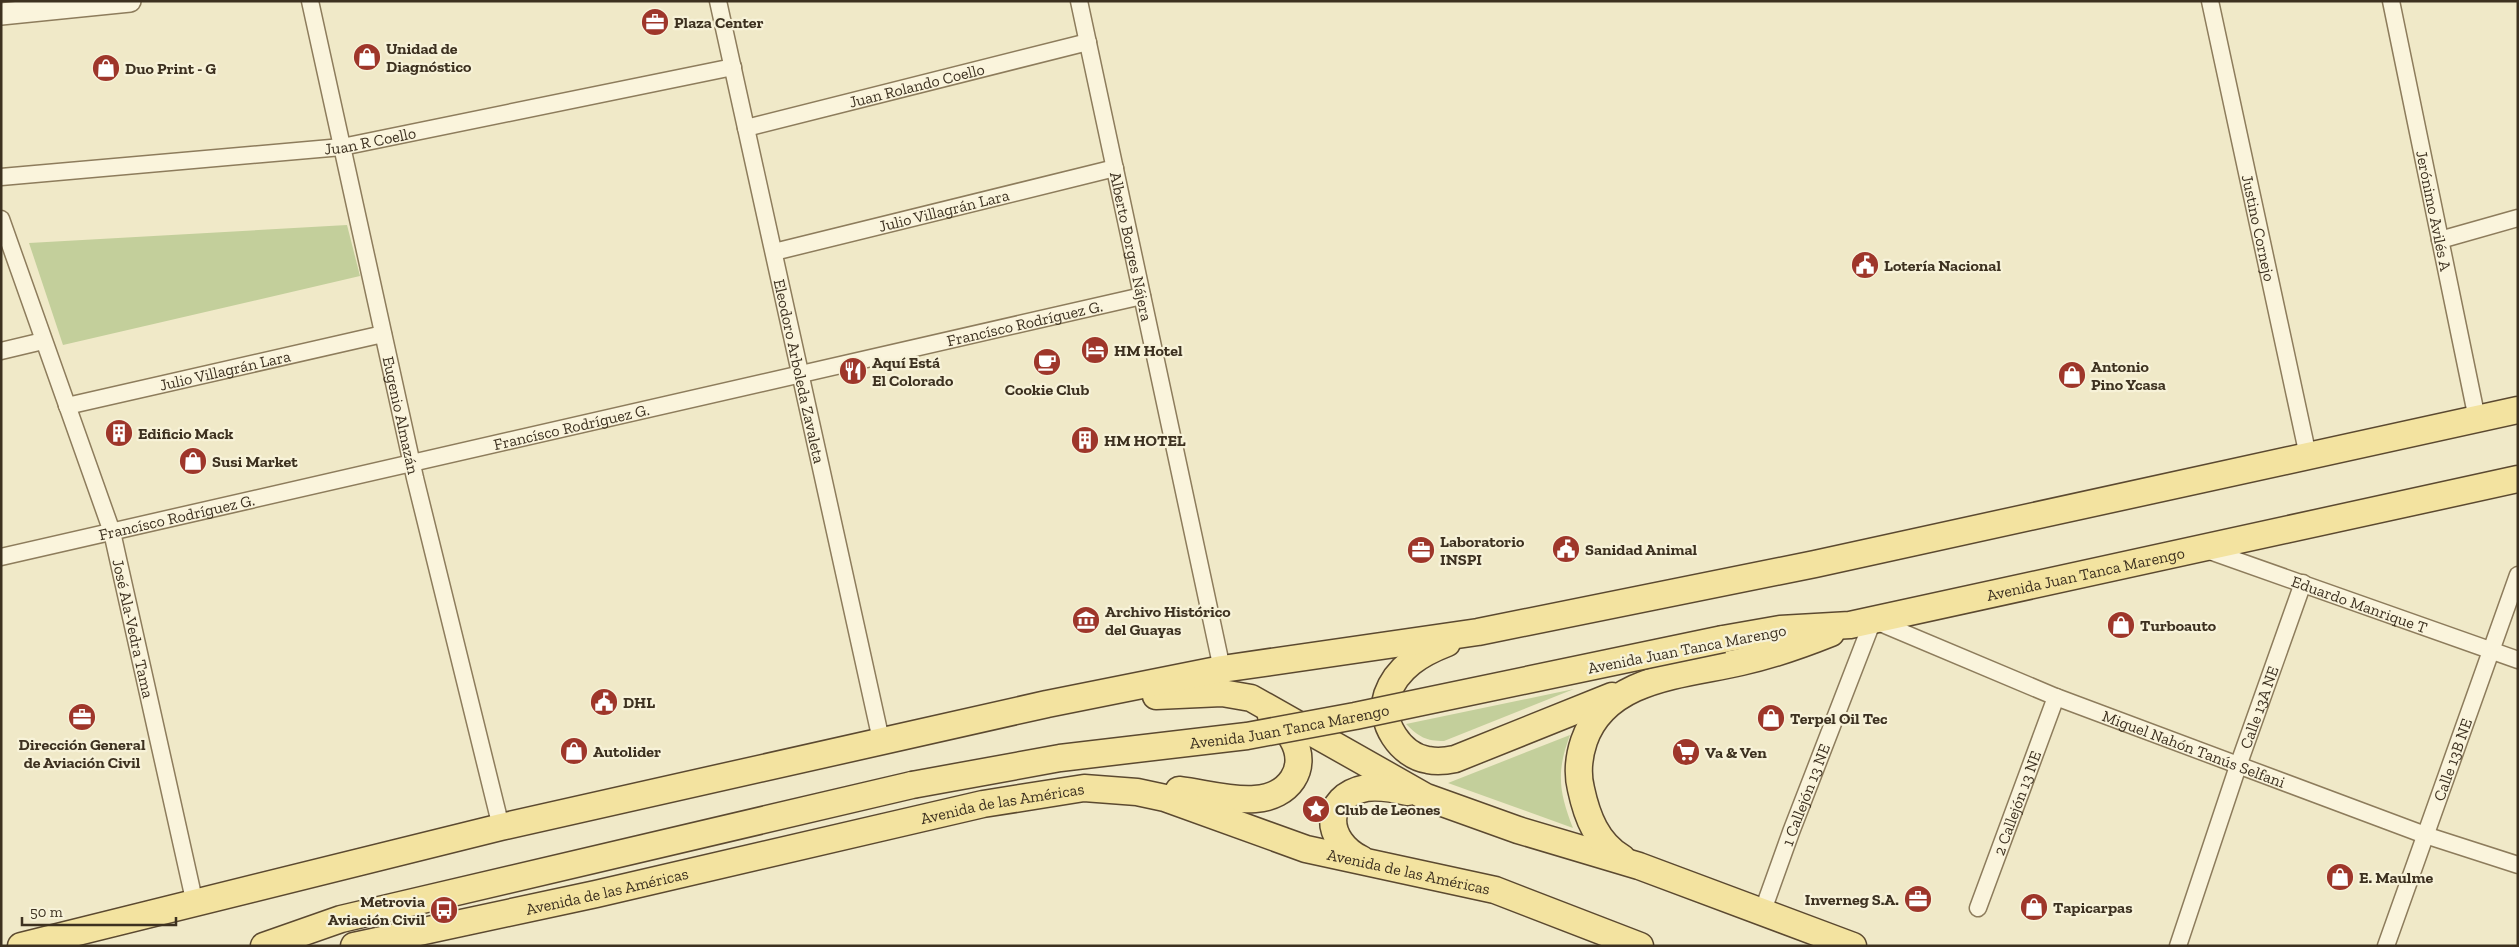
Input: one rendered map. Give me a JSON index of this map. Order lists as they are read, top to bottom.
{
  "streets": {
    "main road": ["Avenida Juan Tanca Marengo", "Avenida de las Américas"],
    "street": [
      "Juan Rolando Coello",
      "Juan R Coello",
      "Julio Villagrán Lara",
      "Jerónimo Avilés A",
      "Justino Cornejo",
      "Alberto Borges Nájera",
      "Francísco Rodríguez G.",
      "Eleodoro Arboleda Zavaleta",
      "Eugenio Almazán",
      "Eduardo Manrique T",
      "José Ala-Vedra Tama",
      "Calle 13A NE",
      "Miguel Nahón Tanús Selfani",
      "Calle 13B NE",
      "1 Callejón 13 NE",
      "2 Callejón 13 NE"
    ]
  },
  "crossings": [
    ["Juan Rolando Coello", "Alberto Borges Nájera"],
    ["Juan Rolando Coello", "Eleodoro Arboleda Zavaleta"],
    ["Juan R Coello", "Eleodoro Arboleda Zavaleta"],
    ["Juan R Coello", "Eugenio Almazán"],
    ["Julio Villagrán Lara", "Alberto Borges Nájera"],
    ["Julio Villagrán Lara", "Eleodoro Arboleda Zavaleta"],
    ["Julio Villagrán Lara", "Eugenio Almazán"],
    ["Julio Villagrán Lara", "José Ala-Vedra Tama"],
    ["Alberto Borges Nájera", "Francísco Rodríguez G."],
    ["Francísco Rodríguez G.", "Eleodoro Arboleda Zavaleta"],
    ["Francísco Rodríguez G.", "Eugenio Almazán"],
    ["Francísco Rodríguez G.", "José Ala-Vedra Tama"],
    ["Avenida Juan Tanca Marengo", "Eduardo Manrique T"],
    ["Avenida Juan Tanca Marengo", "Miguel Nahón Tanús Selfani"],
    ["Avenida Juan Tanca Marengo", "1 Callejón 13 NE"],
    ["Avenida Juan Tanca Marengo", "Avenida de las Américas"],
    ["Eduardo Manrique T", "Calle 13A NE"],
    ["Eduardo Manrique T", "Calle 13B NE"],
    ["Calle 13A NE", "Miguel Nahón Tanús Selfani"],
    ["Miguel Nahón Tanús Selfani", "Calle 13B NE"],
    ["Miguel Nahón Tanús Selfani", "1 Callejón 13 NE"],
    ["Miguel Nahón Tanús Selfani", "2 Callejón 13 NE"]
  ],
  "places": {
    "office": [
      "Plaza Center",
      "Laboratorio INSPI",
      "Dirección General de Aviación Civil",
      "Inverneg S.A."
    ],
    "shop": [
      "Unidad de Diagnóstico",
      "Duo Print - G",
      "Antonio Pino Ycasa",
      "Susi Market",
      "Turboauto",
      "Terpel Oil Tec",
      "Autolider",
      "E. Maulme",
      "Tapicarpas"
    ],
    "public building": ["Lotería Nacional", "Sanidad Animal", "DHL"],
    "hotel": ["HM Hotel"],
    "cafe": ["Cookie Club"],
    "restaurant": ["Aquí Está El Colorado"],
    "building": ["Edificio Mack", "HM HOTEL"],
    "museum": ["Archivo Histórico del Guayas"],
    "supermarket": ["Va & Ven"],
    "place": ["Club de Leones"],
    "bus stop": ["Metrovia Aviación Civil"]
  },
  "scale_bar": "50 m"
}
